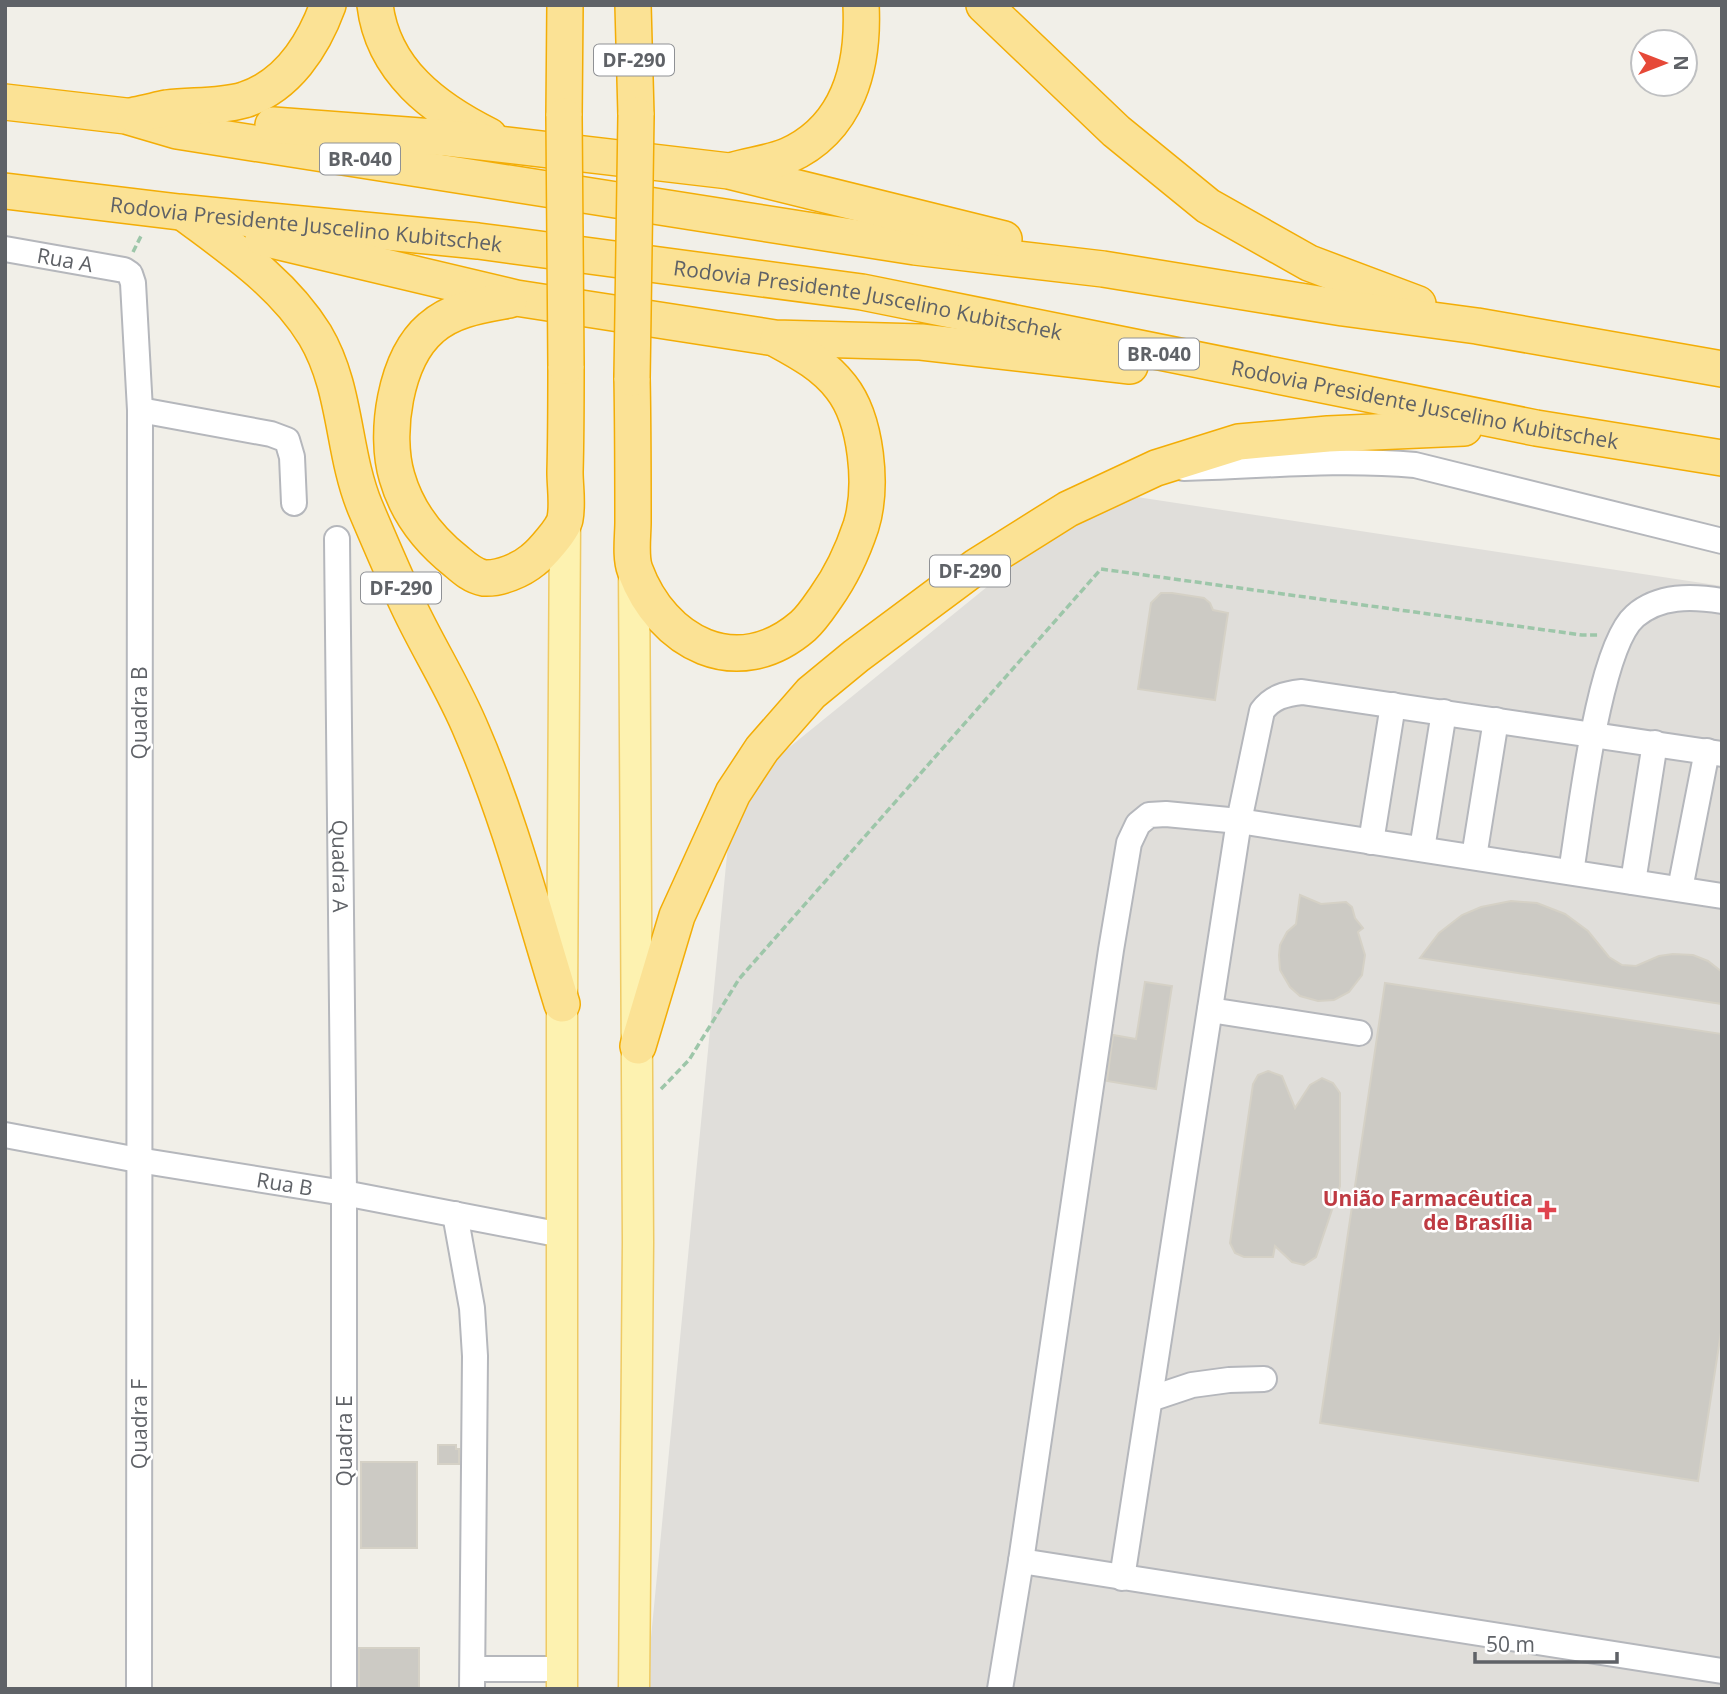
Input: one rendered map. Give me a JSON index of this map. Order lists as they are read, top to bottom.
{
  "streets": {
    "highway": ["DF-290", "BR-040", "Rodovia Presidente Juscelino Kubitschek"],
    "street": [
      "Rua A",
      "Quadra B",
      "Quadra A",
      "Rua B",
      "Quadra F",
      "Quadra E"
    ]
  },
  "crossings": [
    ["DF-290", "Rodovia Presidente Juscelino Kubitschek"],
    ["DF-290", "Rua B"],
    ["Rua A", "Quadra B"],
    ["Quadra B", "Rua B"],
    ["Quadra B", "Quadra F"],
    ["Quadra A", "Rua B"],
    ["Quadra A", "Quadra E"],
    ["Rua B", "Quadra F"],
    ["Rua B", "Quadra E"]
  ],
  "places": {
    "health": ["União Farmacêutica de Brasília"]
  },
  "scale_bar": "50 m",
  "north": "right"
}
